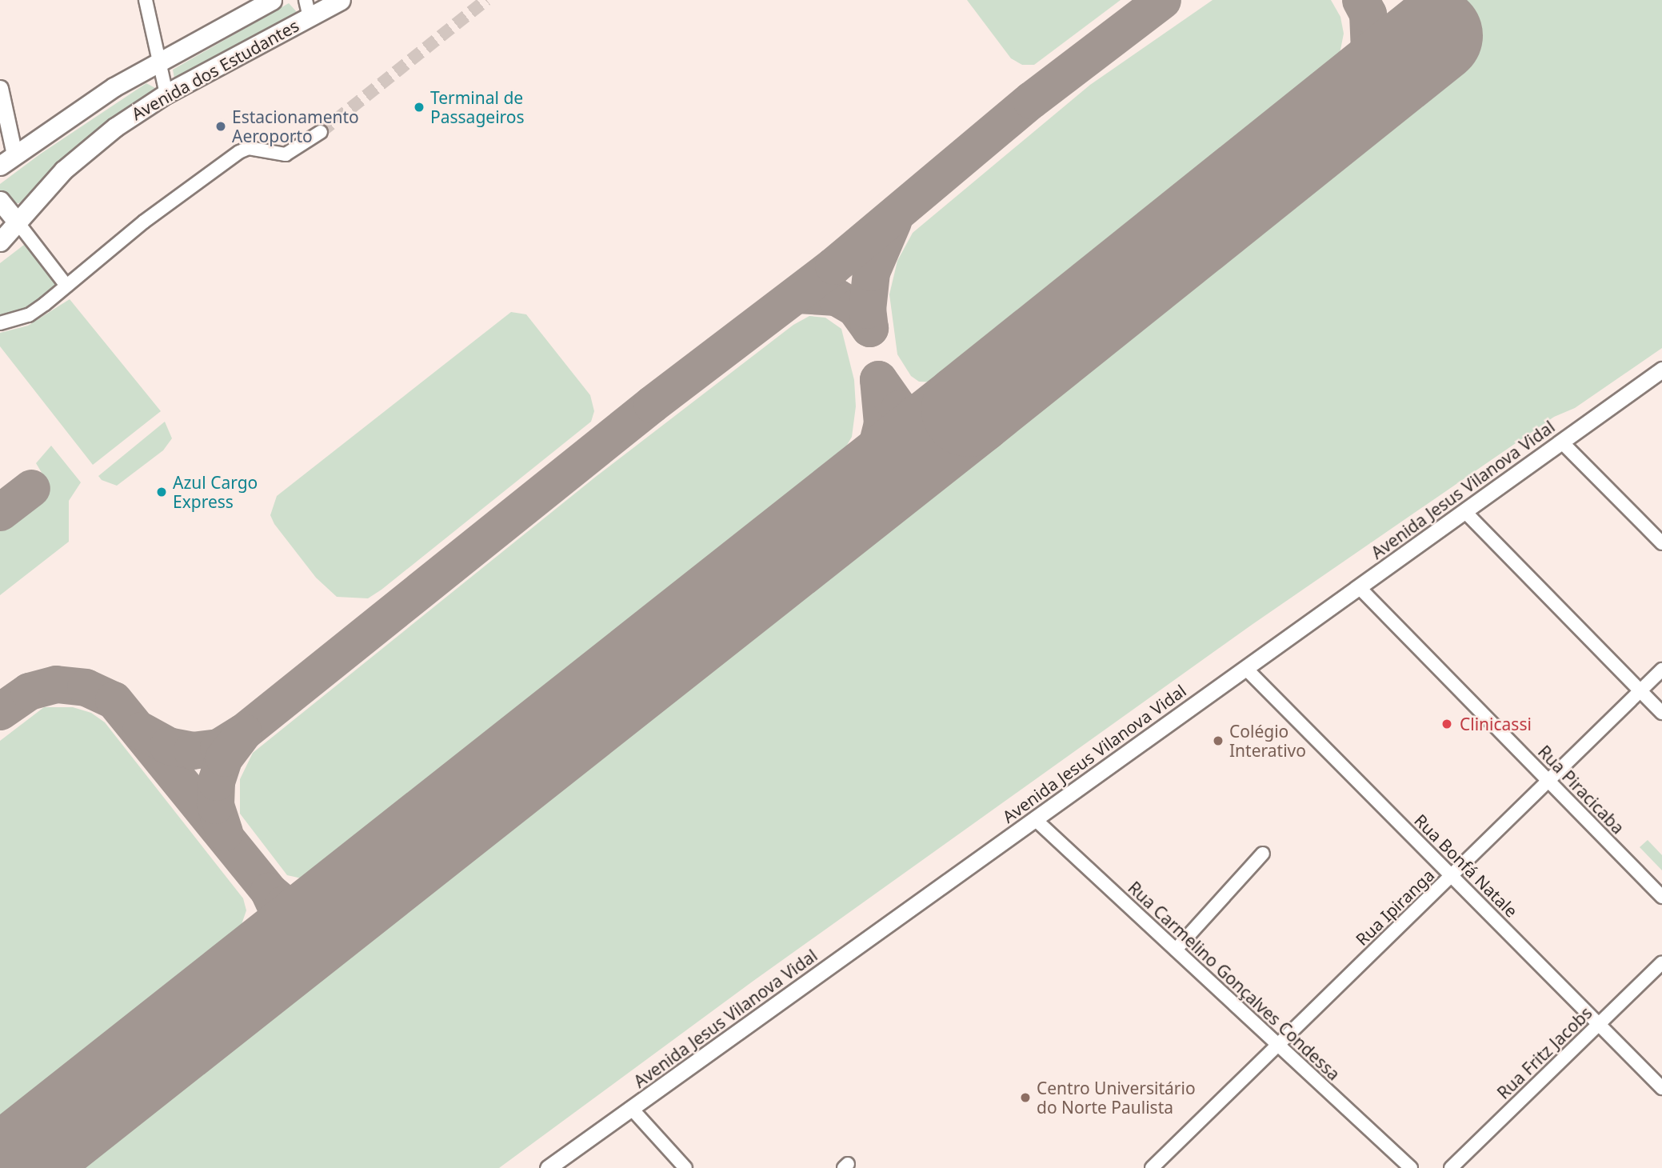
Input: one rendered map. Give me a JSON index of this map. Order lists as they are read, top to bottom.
{
  "streets": {
    "main road": ["Avenida dos Estudantes"],
    "street": [
      "Avenida Jesus Vilanova Vidal",
      "Rua Piracicaba",
      "Rua Bonfá Natale",
      "Rua Ipiranga",
      "Rua Carmelino Gonçalves Condessa",
      "Rua Fritz Jacobs"
    ]
  },
  "crossings": [
    ["Avenida Jesus Vilanova Vidal", "Rua Piracicaba"],
    ["Avenida Jesus Vilanova Vidal", "Rua Bonfá Natale"],
    ["Avenida Jesus Vilanova Vidal", "Rua Carmelino Gonçalves Condessa"],
    ["Rua Piracicaba", "Rua Ipiranga"],
    ["Rua Bonfá Natale", "Rua Ipiranga"],
    ["Rua Bonfá Natale", "Rua Fritz Jacobs"],
    ["Rua Ipiranga", "Rua Carmelino Gonçalves Condessa"]
  ],
  "places": [
    "Terminal de Passageiros",
    "Estacionamento Aeroporto",
    "Azul Cargo Express",
    "Clinicassi",
    "Colégio Interativo",
    "Centro Universitário do Norte Paulista"
  ]
}
